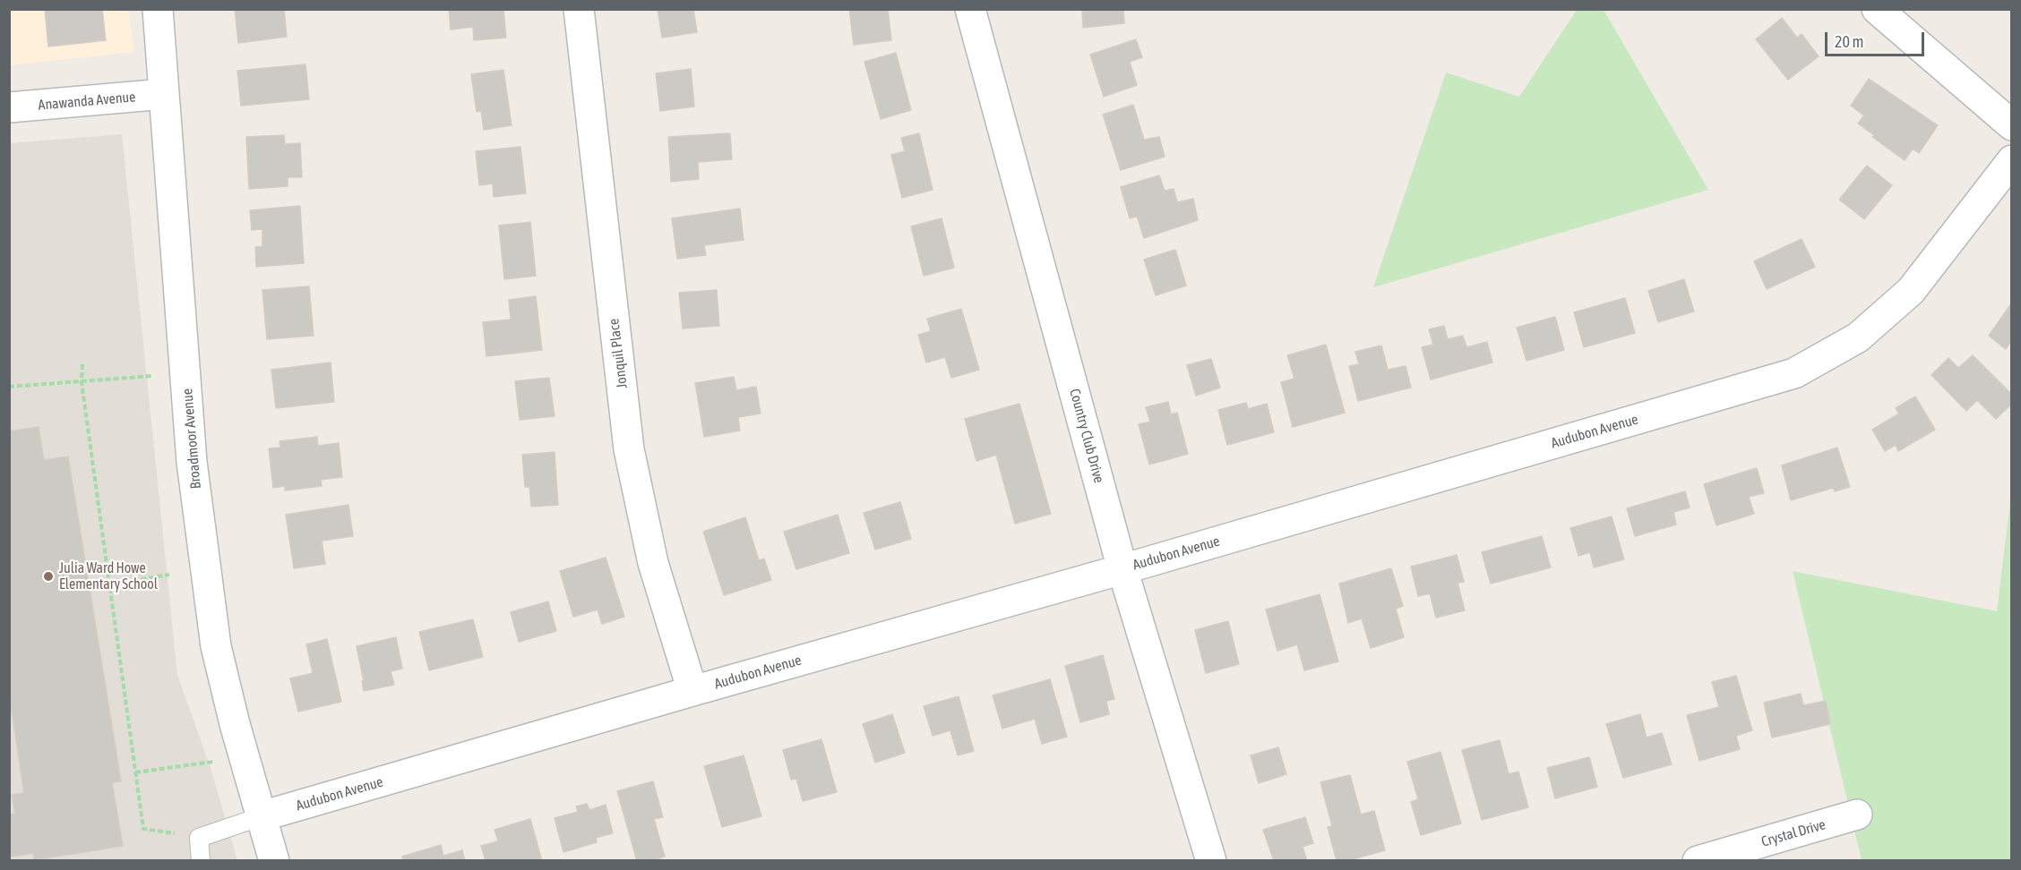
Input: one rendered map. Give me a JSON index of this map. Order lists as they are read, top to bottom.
{
  "streets": {
    "street": [
      "Anawanda Avenue",
      "Jonquil Place",
      "Audubon Avenue",
      "Country Club Drive",
      "Broadmoor Avenue",
      "Crystal Drive"
    ]
  },
  "crossings": [
    ["Anawanda Avenue", "Broadmoor Avenue"],
    ["Jonquil Place", "Audubon Avenue"],
    ["Audubon Avenue", "Country Club Drive"],
    ["Audubon Avenue", "Broadmoor Avenue"]
  ],
  "places": ["Julia Ward Howe Elementary School"],
  "scale_bar": "20 m"
}
